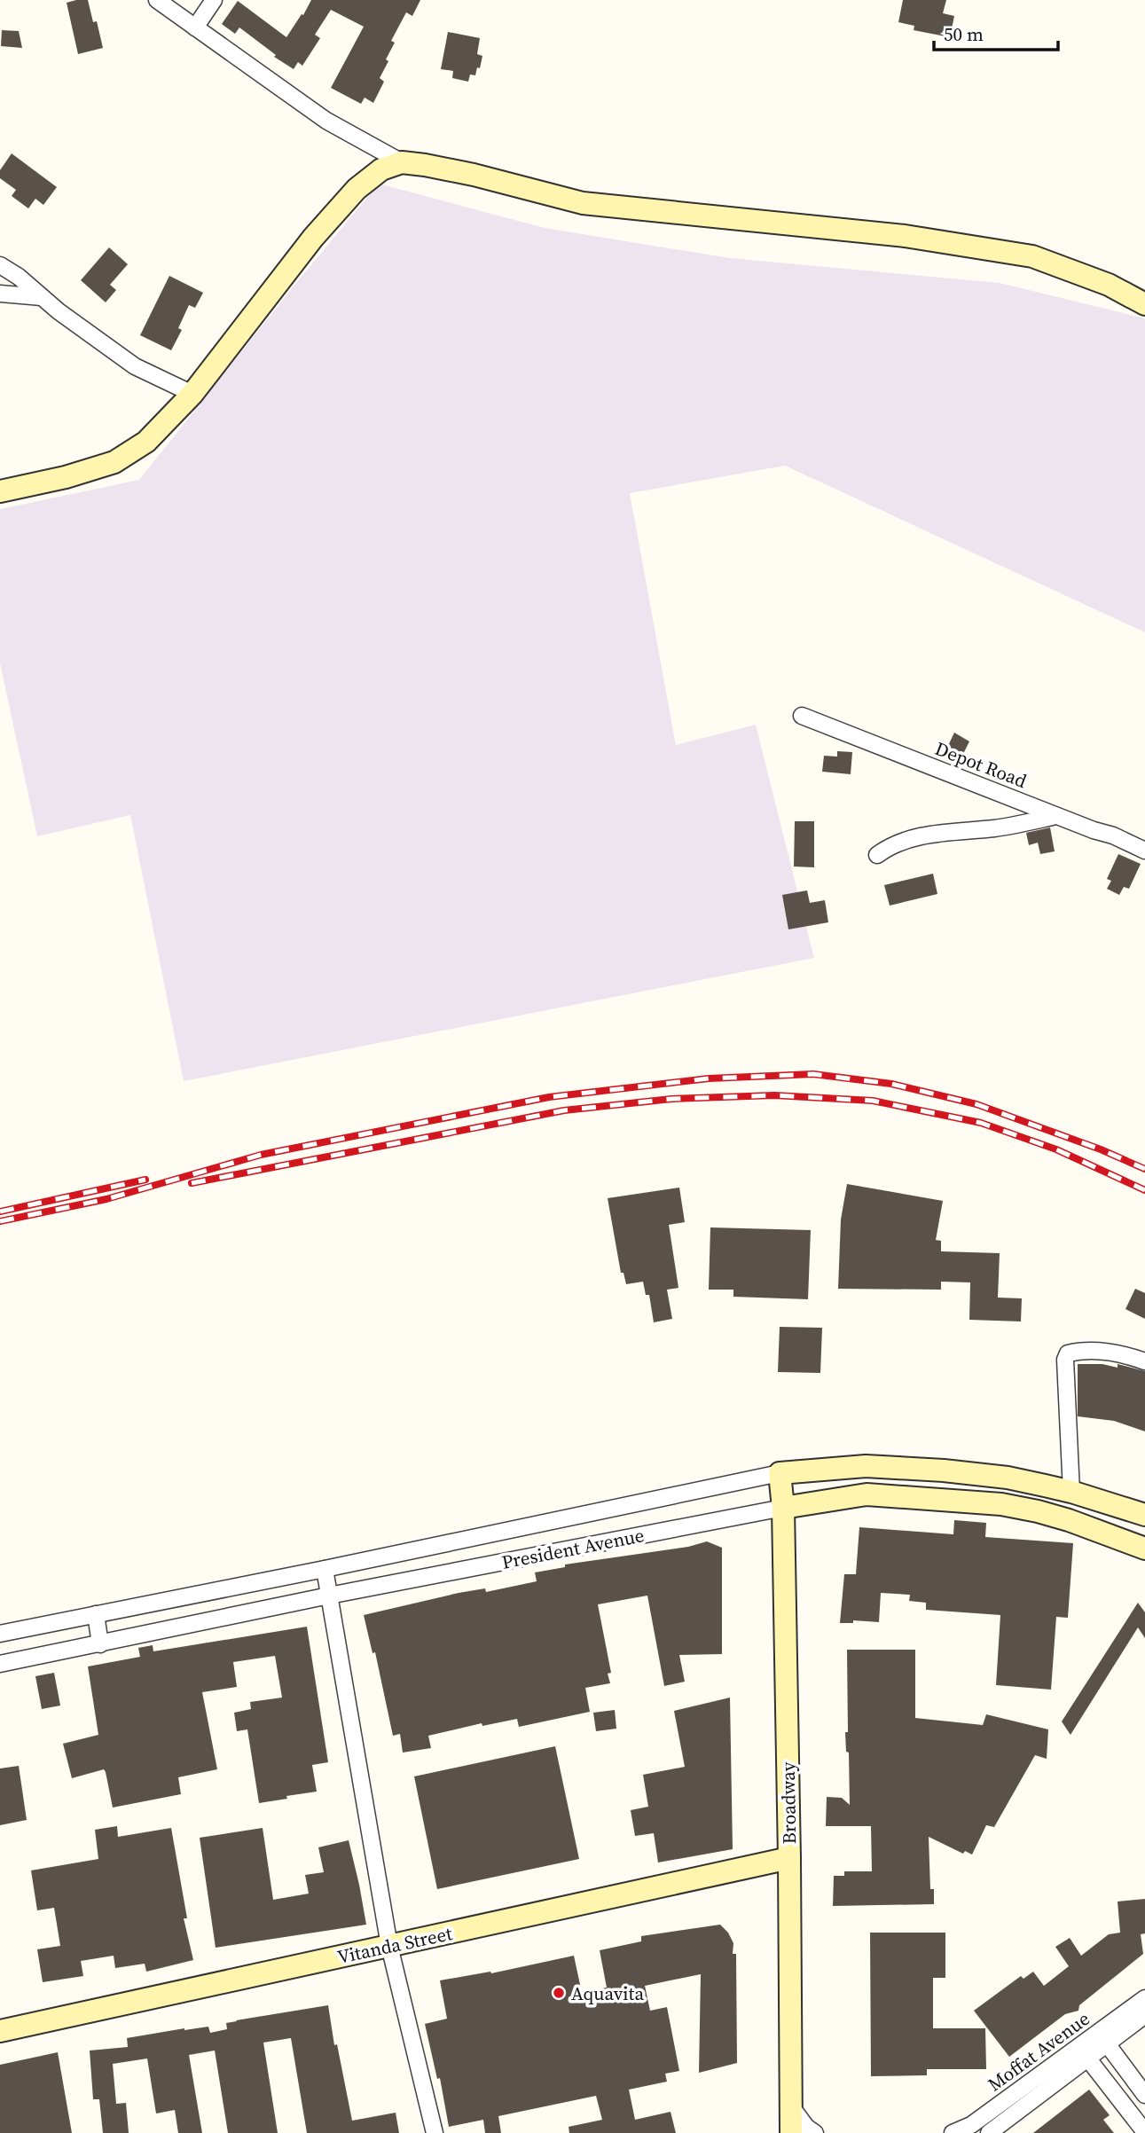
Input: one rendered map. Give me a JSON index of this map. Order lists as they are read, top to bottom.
{
  "streets": {
    "street": [
      "Depot Road",
      "President Avenue",
      "Broadway",
      "Vitanda Street",
      "Moffat Avenue"
    ]
  },
  "crossings": [
    ["President Avenue", "Broadway"],
    ["Broadway", "Vitanda Street"]
  ],
  "places": ["Aquavita"],
  "scale_bar": "50 m"
}
